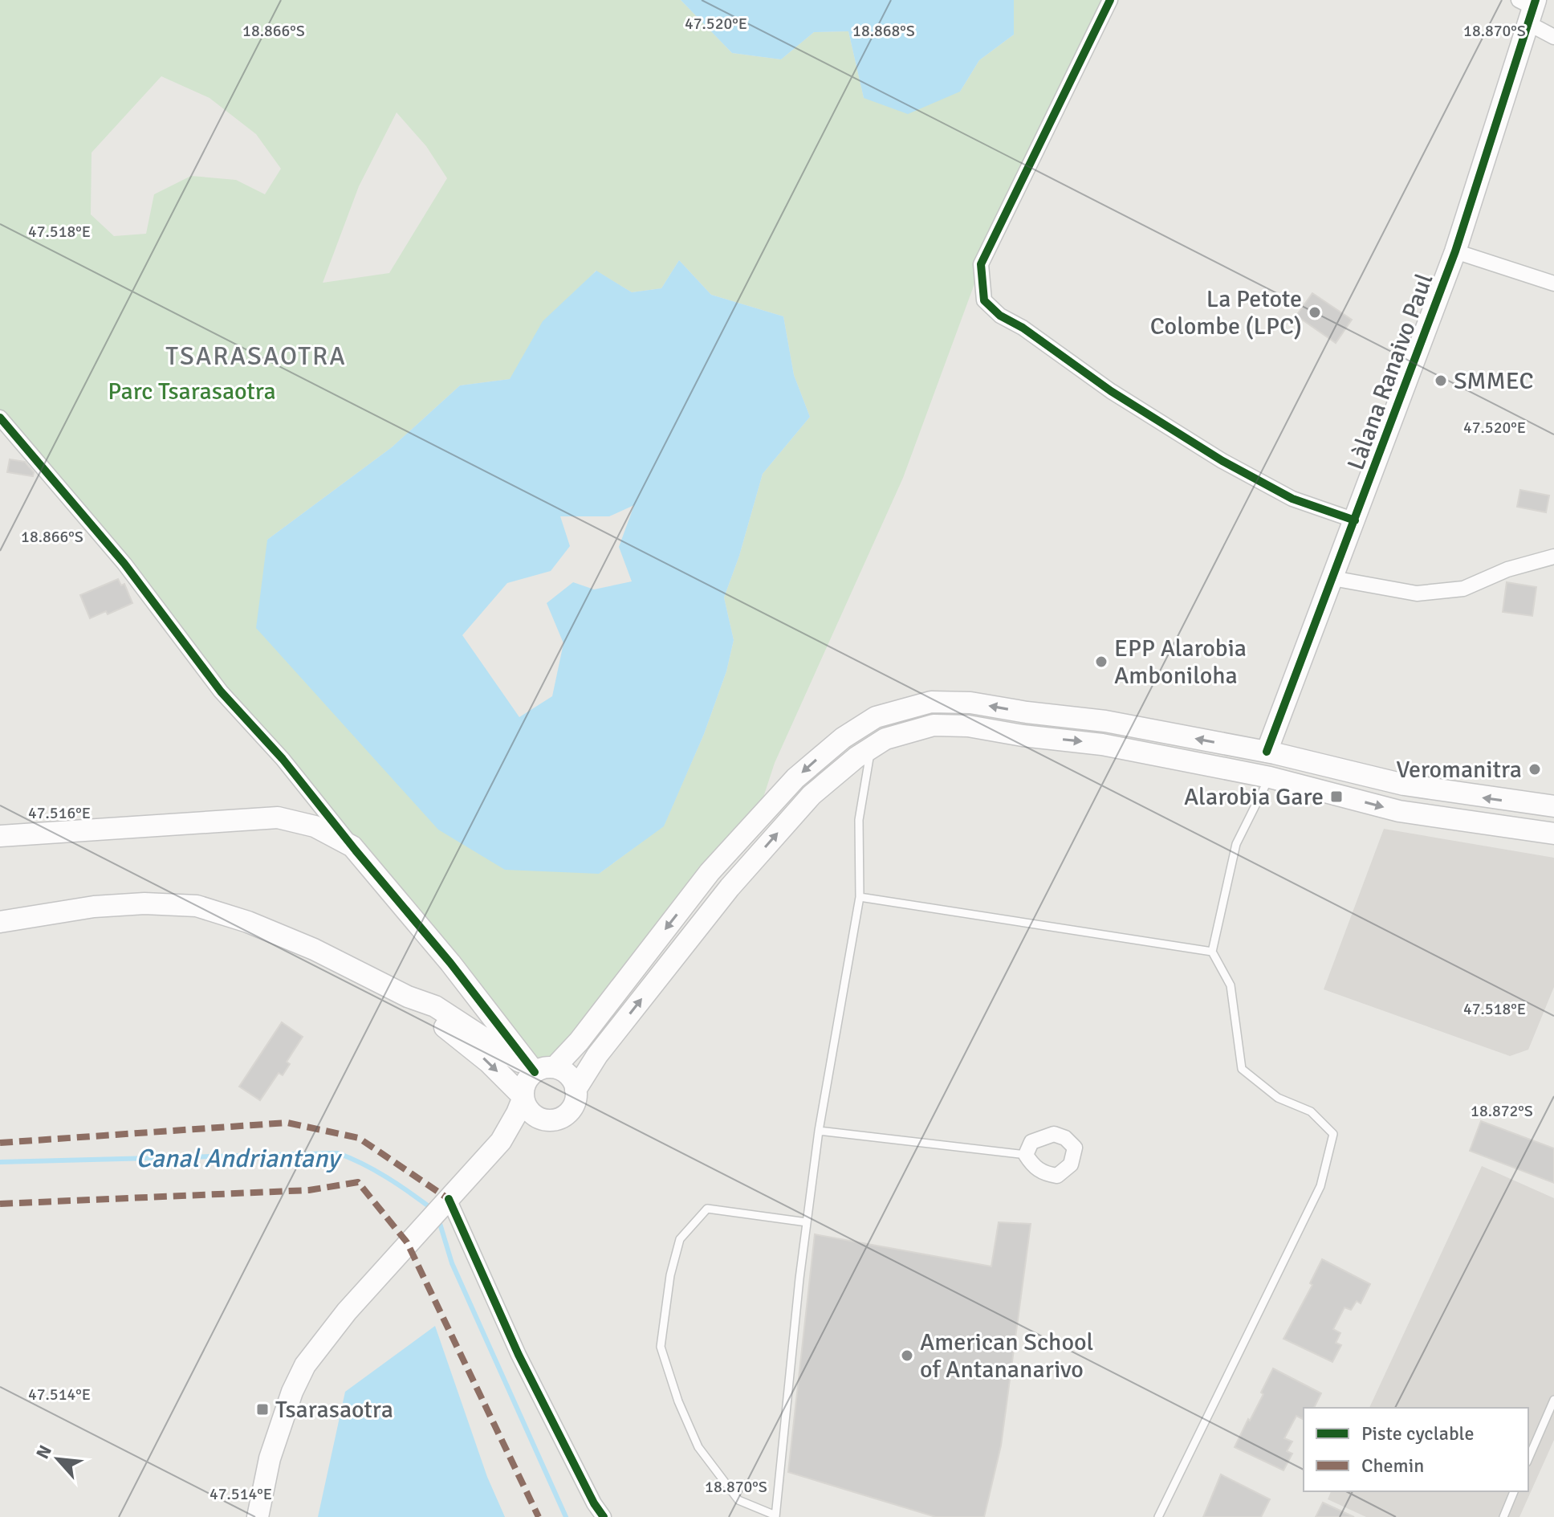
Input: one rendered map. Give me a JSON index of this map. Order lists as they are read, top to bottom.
{
  "streets": {
    "main road": ["Làlana Ranaivo Paul"]
  },
  "districts": ["TSARASAOTRA"],
  "water": ["Canal Andriantany"],
  "parks": ["Parc Tsarasaotra"],
  "places": {
    "other": [
      "La Petote Colombe (LPC)",
      "SMMEC",
      "EPP Alarobia Amboniloha",
      "Veromanitra",
      "American School of Antananarivo"
    ],
    "transit": ["Alarobia Gare", "Tsarasaotra"]
  },
  "legend": ["Piste cyclable", "Chemin"],
  "north": "top left",
  "coordinates": [
    "47.520°E",
    "18.866°S",
    "18.868°S",
    "18.870°S",
    "47.518°E",
    "47.516°E",
    "18.872°S",
    "47.514°E"
  ]
}
